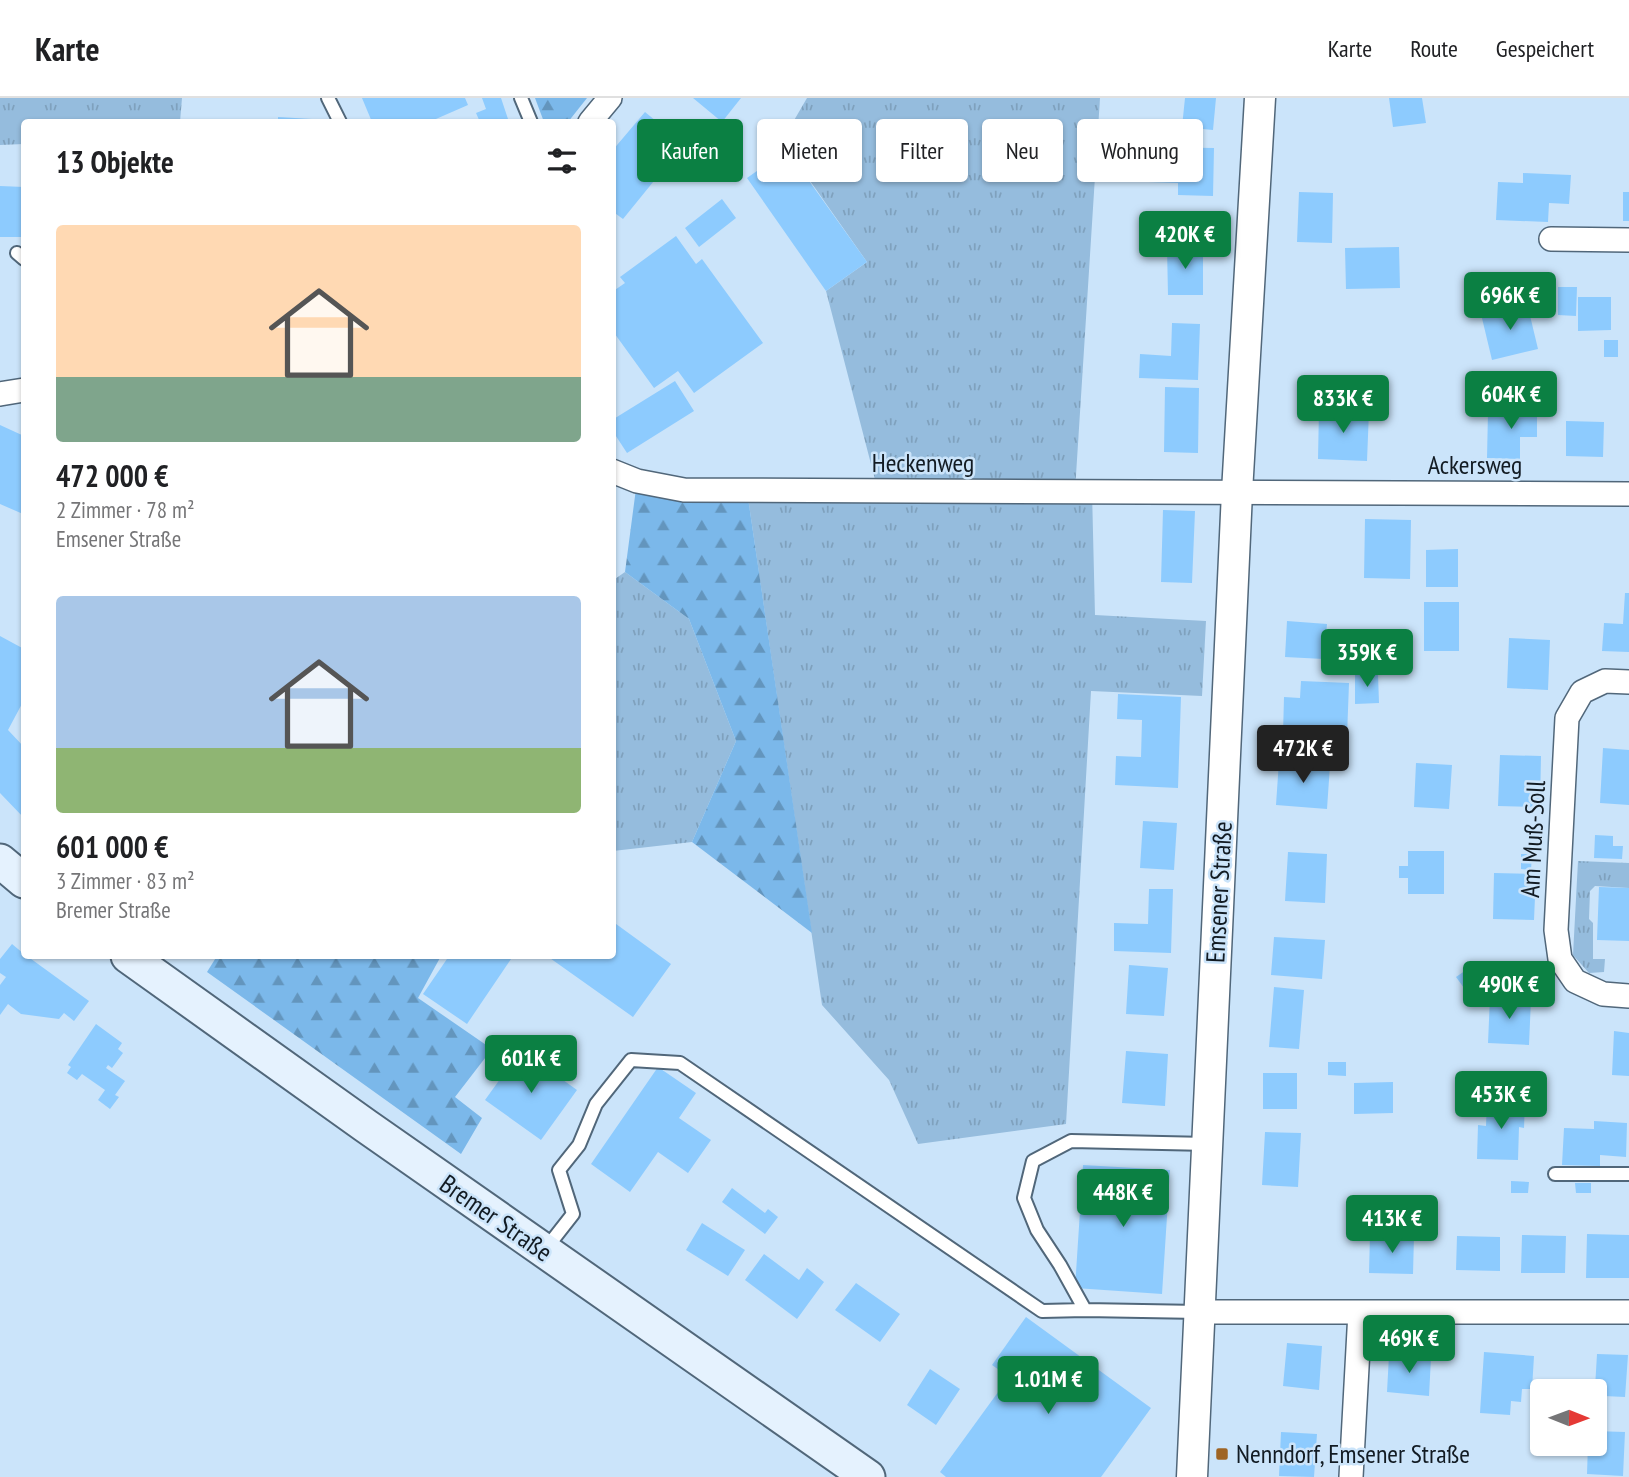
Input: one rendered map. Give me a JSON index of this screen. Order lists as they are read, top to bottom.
{
  "streets": {
    "main road": ["Bremer Straße"],
    "street": [
      "Heckenweg",
      "Ackersweg",
      "Am Muß-Soll",
      "Emsener Straße"
    ]
  },
  "crossings": [
    ["Heckenweg", "Ackersweg"],
    ["Heckenweg", "Emsener Straße"],
    ["Ackersweg", "Emsener Straße"]
  ],
  "places": {
    "transit": ["Nenndorf, Emsener Straße"]
  },
  "north": "right",
  "page": {
    "header": "Karte",
    "nav": ["Karte", "Route", "Gespeichert"],
    "chip": [
      "Kaufen",
      "Mieten",
      "Filter",
      "Neu",
      "Wohnung"
    ],
    "heading": "13 Objekte",
    "list": [
      {
        "name": "472 000 €",
        "note": "2 Zimmer · 78 m² · Emsener Straße"
      },
      {
        "name": "601 000 €",
        "note": "3 Zimmer · 83 m² · Bremer Straße"
      }
    ],
    "price": [
      "420K €",
      "696K €",
      "604K €",
      "833K €",
      "359K €",
      "472K €",
      "490K €",
      "601K €",
      "453K €",
      "448K €",
      "413K €",
      "469K €",
      "1.01M €"
    ]
  }
}
